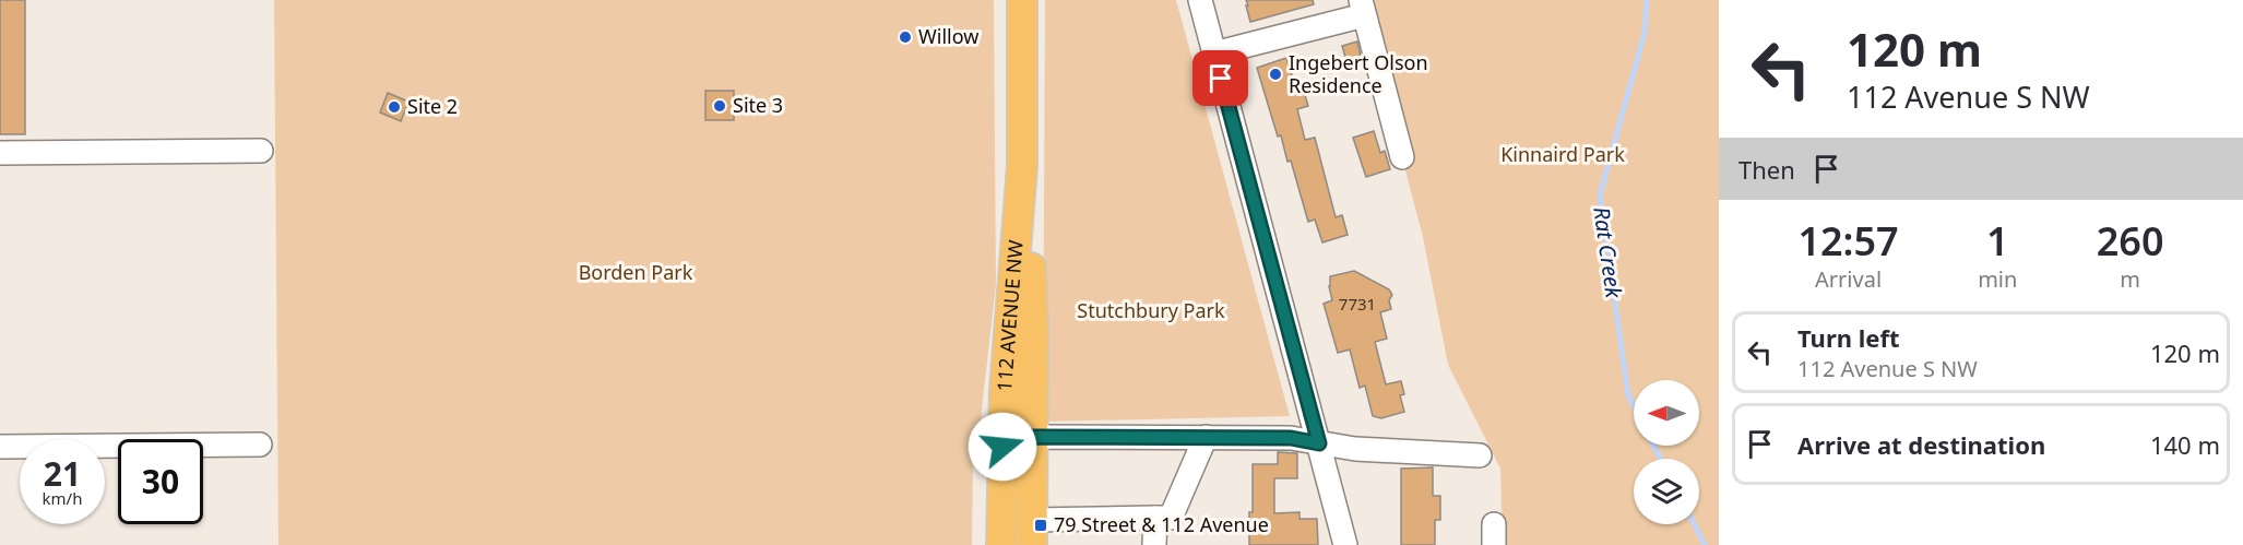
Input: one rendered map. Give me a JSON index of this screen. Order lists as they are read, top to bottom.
{
  "streets": {
    "main road": ["112 AVENUE NW"]
  },
  "water": ["Rat Creek"],
  "parks": ["Kinnaird Park", "Borden Park", "Stutchbury Park"],
  "places": {
    "other": [
      "Willow",
      "Ingebert Olson Residence",
      "Site 3",
      "Site 2"
    ],
    "transit": ["79 Street & 112 Avenue"]
  },
  "house_numbers": ["7731"],
  "north": "left",
  "page": {
    "turn": ["120 m", "112 Avenue S NW"],
    "then": "Then",
    "eta": [
      "12:57",
      "Arrival",
      "1",
      "min",
      "260",
      "m"
    ],
    "list": [
      {
        "name": "Turn left",
        "note": "112 Avenue S NW",
        "value": "120 m"
      },
      {
        "name": "Arrive at destination",
        "value": "140 m"
      }
    ],
    "speed": "21 km/h",
    "limit": "30"
  }
}
